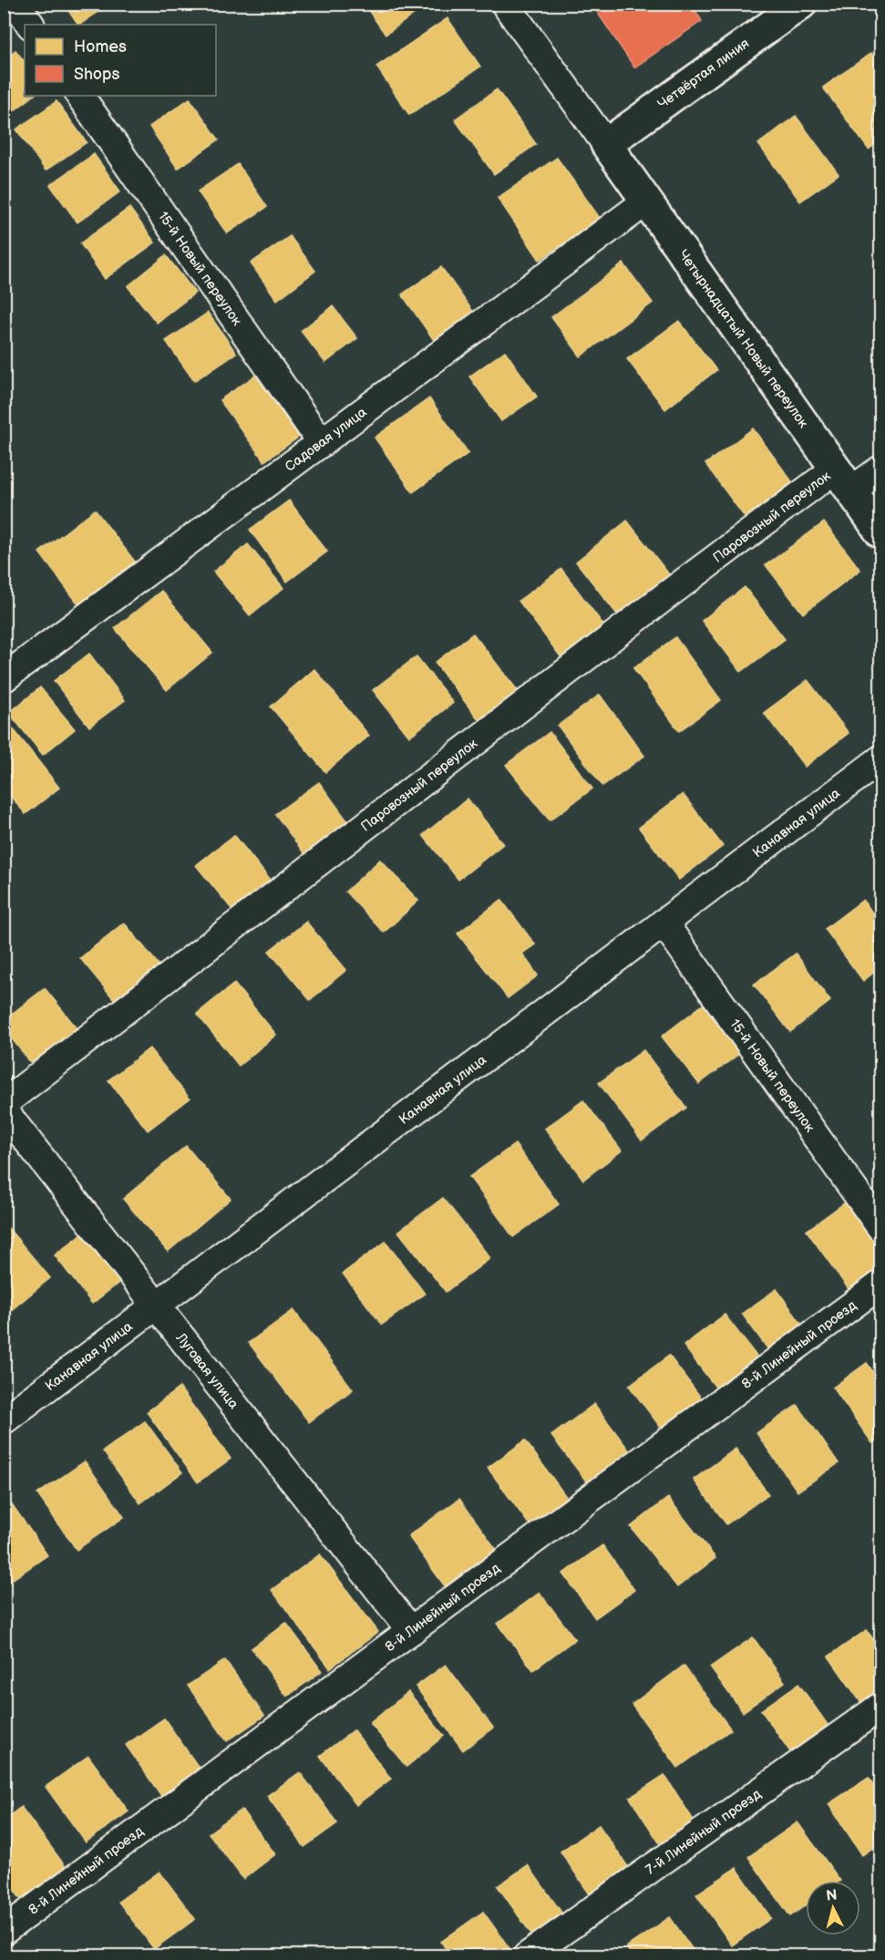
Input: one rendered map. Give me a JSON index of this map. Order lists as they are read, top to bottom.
{
  "streets": {
    "street": [
      "Четвёртая линия",
      "15-й Новый переулок",
      "Четырнадцатый Новый переулок",
      "Садовая улица",
      "Паровозный переулок",
      "Канавная улица",
      "8-й Линейный проезд",
      "Луговая улица",
      "7-й Линейный проезд"
    ]
  },
  "crossings": [
    ["Четвёртая линия", "Четырнадцатый Новый переулок"],
    ["15-й Новый переулок", "Садовая улица"],
    ["15-й Новый переулок", "Канавная улица"],
    ["Четырнадцатый Новый переулок", "Садовая улица"],
    ["Четырнадцатый Новый переулок", "Паровозный переулок"],
    ["Канавная улица", "Луговая улица"],
    ["8-й Линейный проезд", "Луговая улица"]
  ],
  "legend": ["Homes", "Shops"],
  "north": "top"
}
